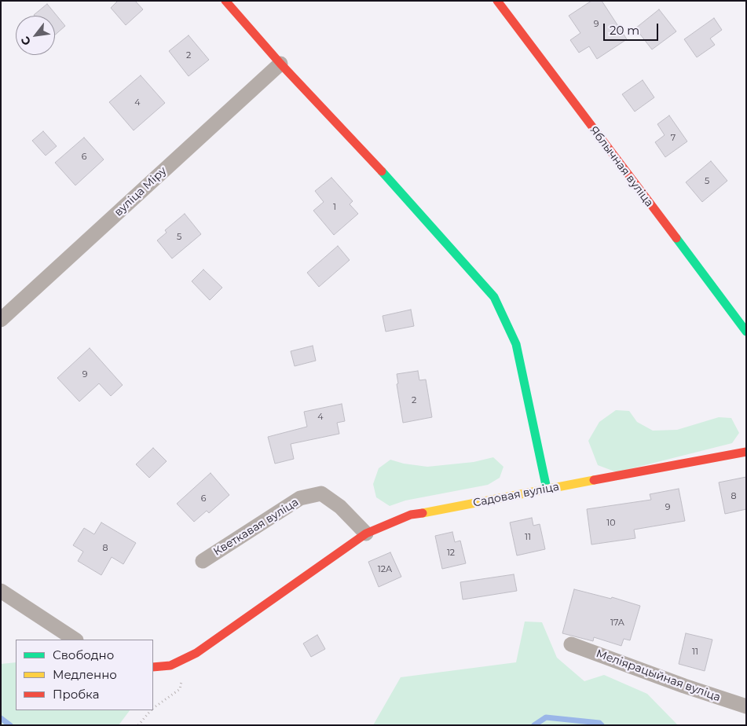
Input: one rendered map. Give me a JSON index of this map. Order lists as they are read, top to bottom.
{
  "streets": {
    "street": [
      "Яблычная вуліца",
      "вуліца Міру",
      "Садовая вуліца",
      "Кветкавая вуліца",
      "Меліярацыйная вуліца"
    ]
  },
  "crossings": [
    ["Садовая вуліца", "Кветкавая вуліца"]
  ],
  "house_numbers": [
    "9",
    "2",
    "4",
    "7",
    "6",
    "5",
    "1",
    "5",
    "9",
    "2",
    "4",
    "8",
    "6",
    "9",
    "10",
    "11",
    "8",
    "12",
    "12А",
    "17А",
    "11"
  ],
  "legend": ["Свободно", "Медленно", "Пробка"],
  "scale_bar": "20 m",
  "north": "bottom left"
}
